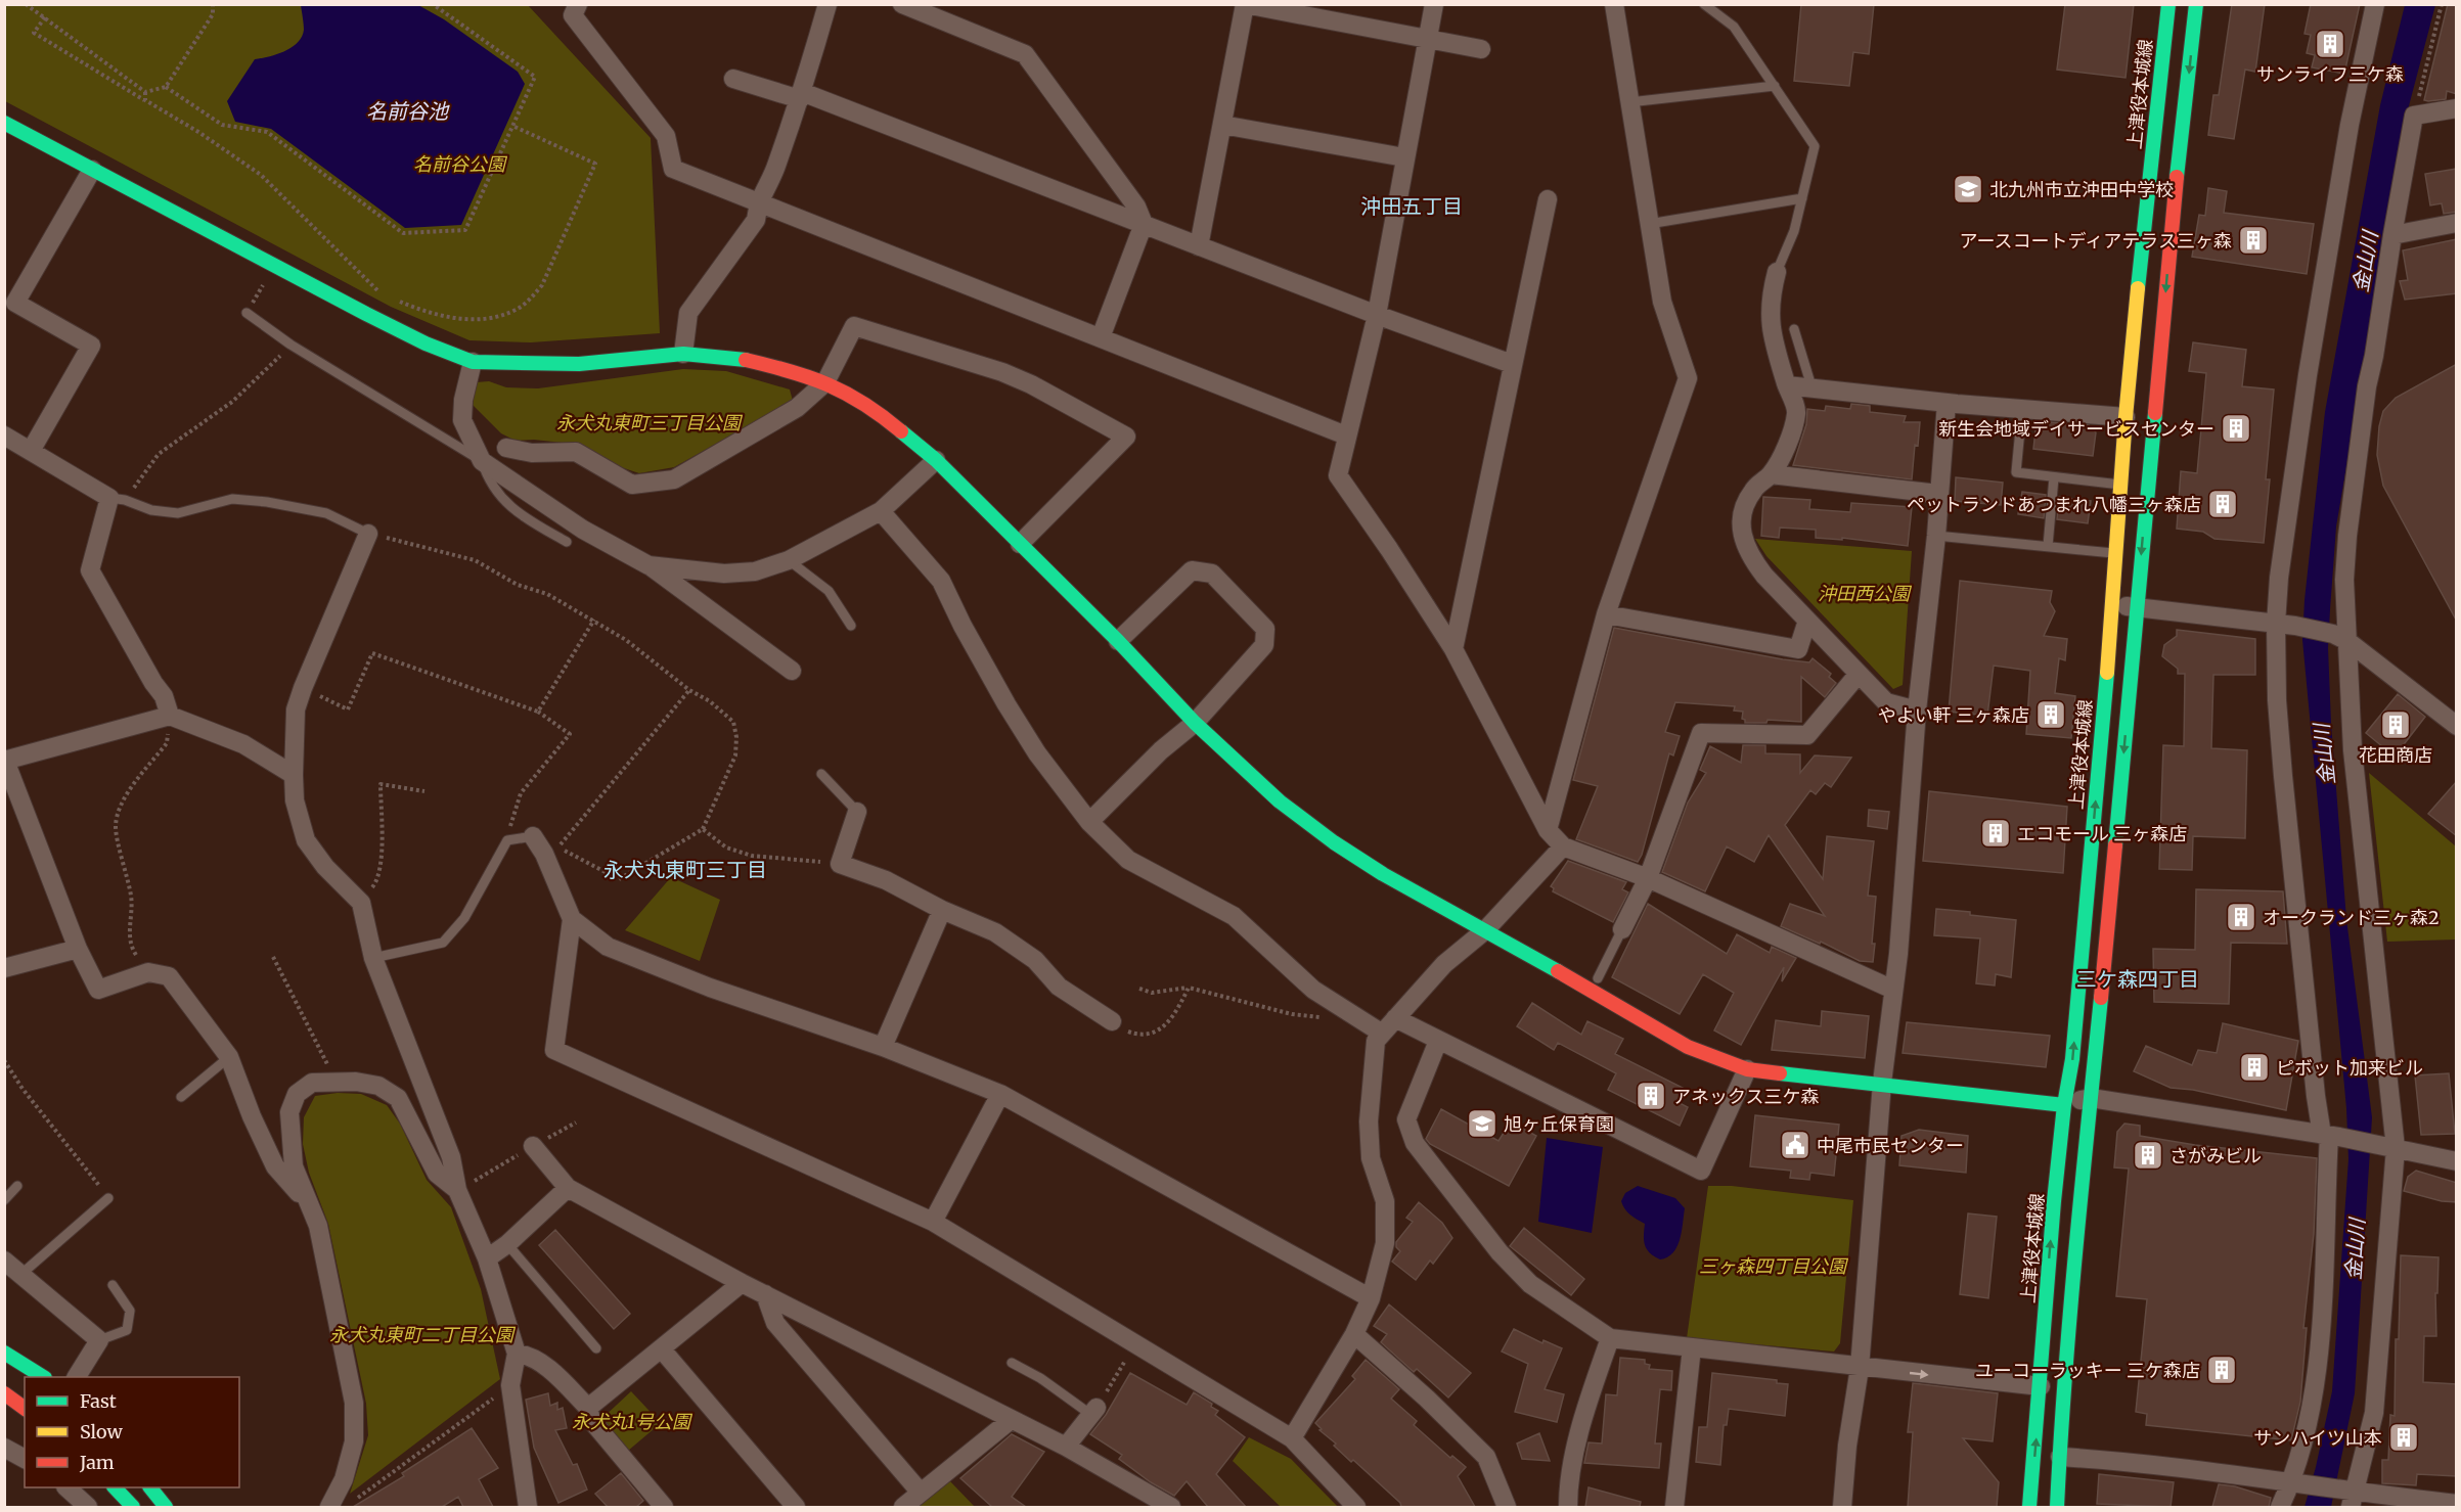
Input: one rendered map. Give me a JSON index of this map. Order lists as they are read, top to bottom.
{
  "streets": {
    "street": ["上津役本城線"]
  },
  "districts": ["沖田五丁目", "永犬丸東町三丁目", "三ケ森四丁目"],
  "water": ["名前谷池", "金山川"],
  "parks": [
    "名前谷公園",
    "永犬丸東町三丁目公園",
    "沖田西公園",
    "三ヶ森四丁目公園",
    "永犬丸東町二丁目公園",
    "永犬丸1号公園"
  ],
  "places": {
    "building": [
      "サンライフ三ケ森",
      "アースコートディアテラス三ヶ森",
      "新生会地域デイサービスセンター",
      "ペットランドあつまれ八幡三ヶ森店",
      "やよい軒 三ヶ森店",
      "花田商店",
      "エコモール 三ヶ森店",
      "オークランド三ヶ森2",
      "ピボット加来ビル",
      "アネックス三ケ森",
      "さがみビル",
      "ユーコーラッキー 三ケ森店",
      "サンハイツ山本"
    ],
    "school or university": ["北九州市立沖田中学校", "旭ヶ丘保育園"],
    "public building": ["中尾市民センター"]
  },
  "legend": ["Fast", "Slow", "Jam"]
}
